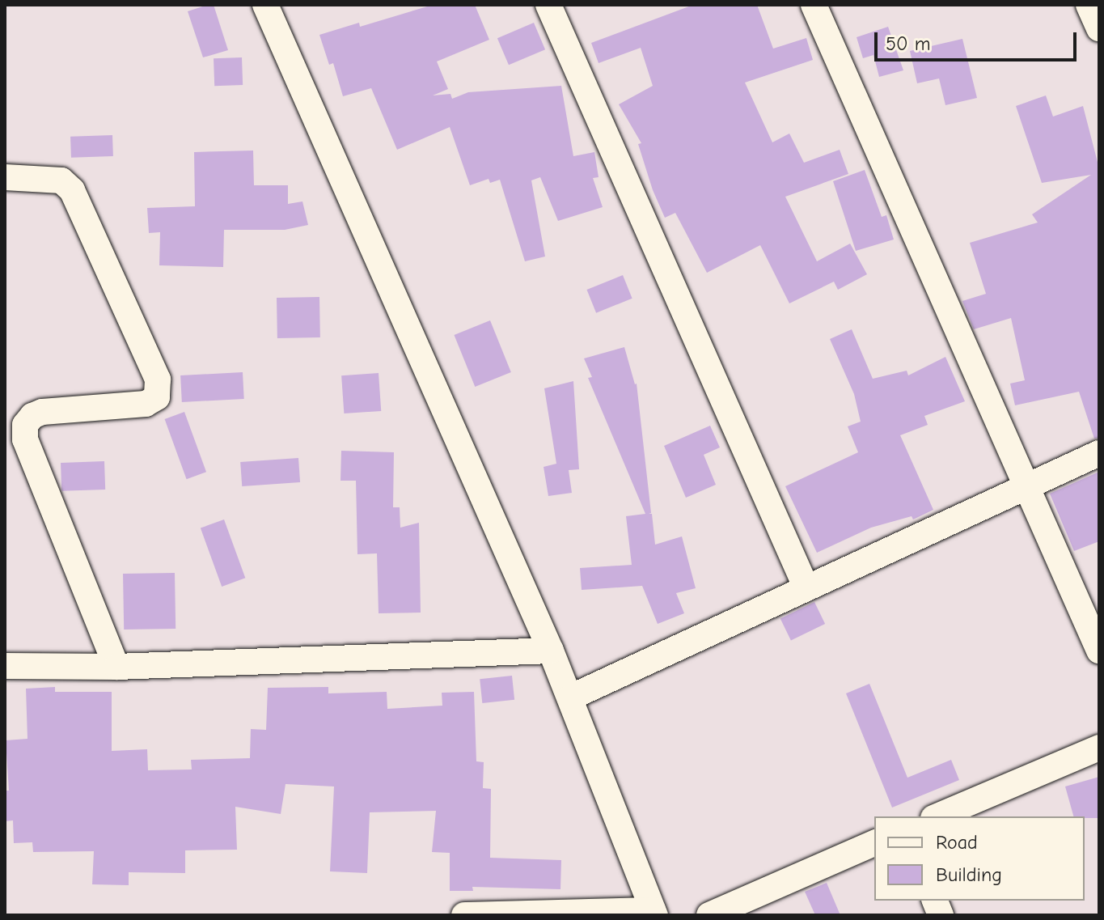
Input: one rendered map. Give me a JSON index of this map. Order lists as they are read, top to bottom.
{
  "legend": ["Road", "Building"],
  "scale_bar": "50 m"
}
